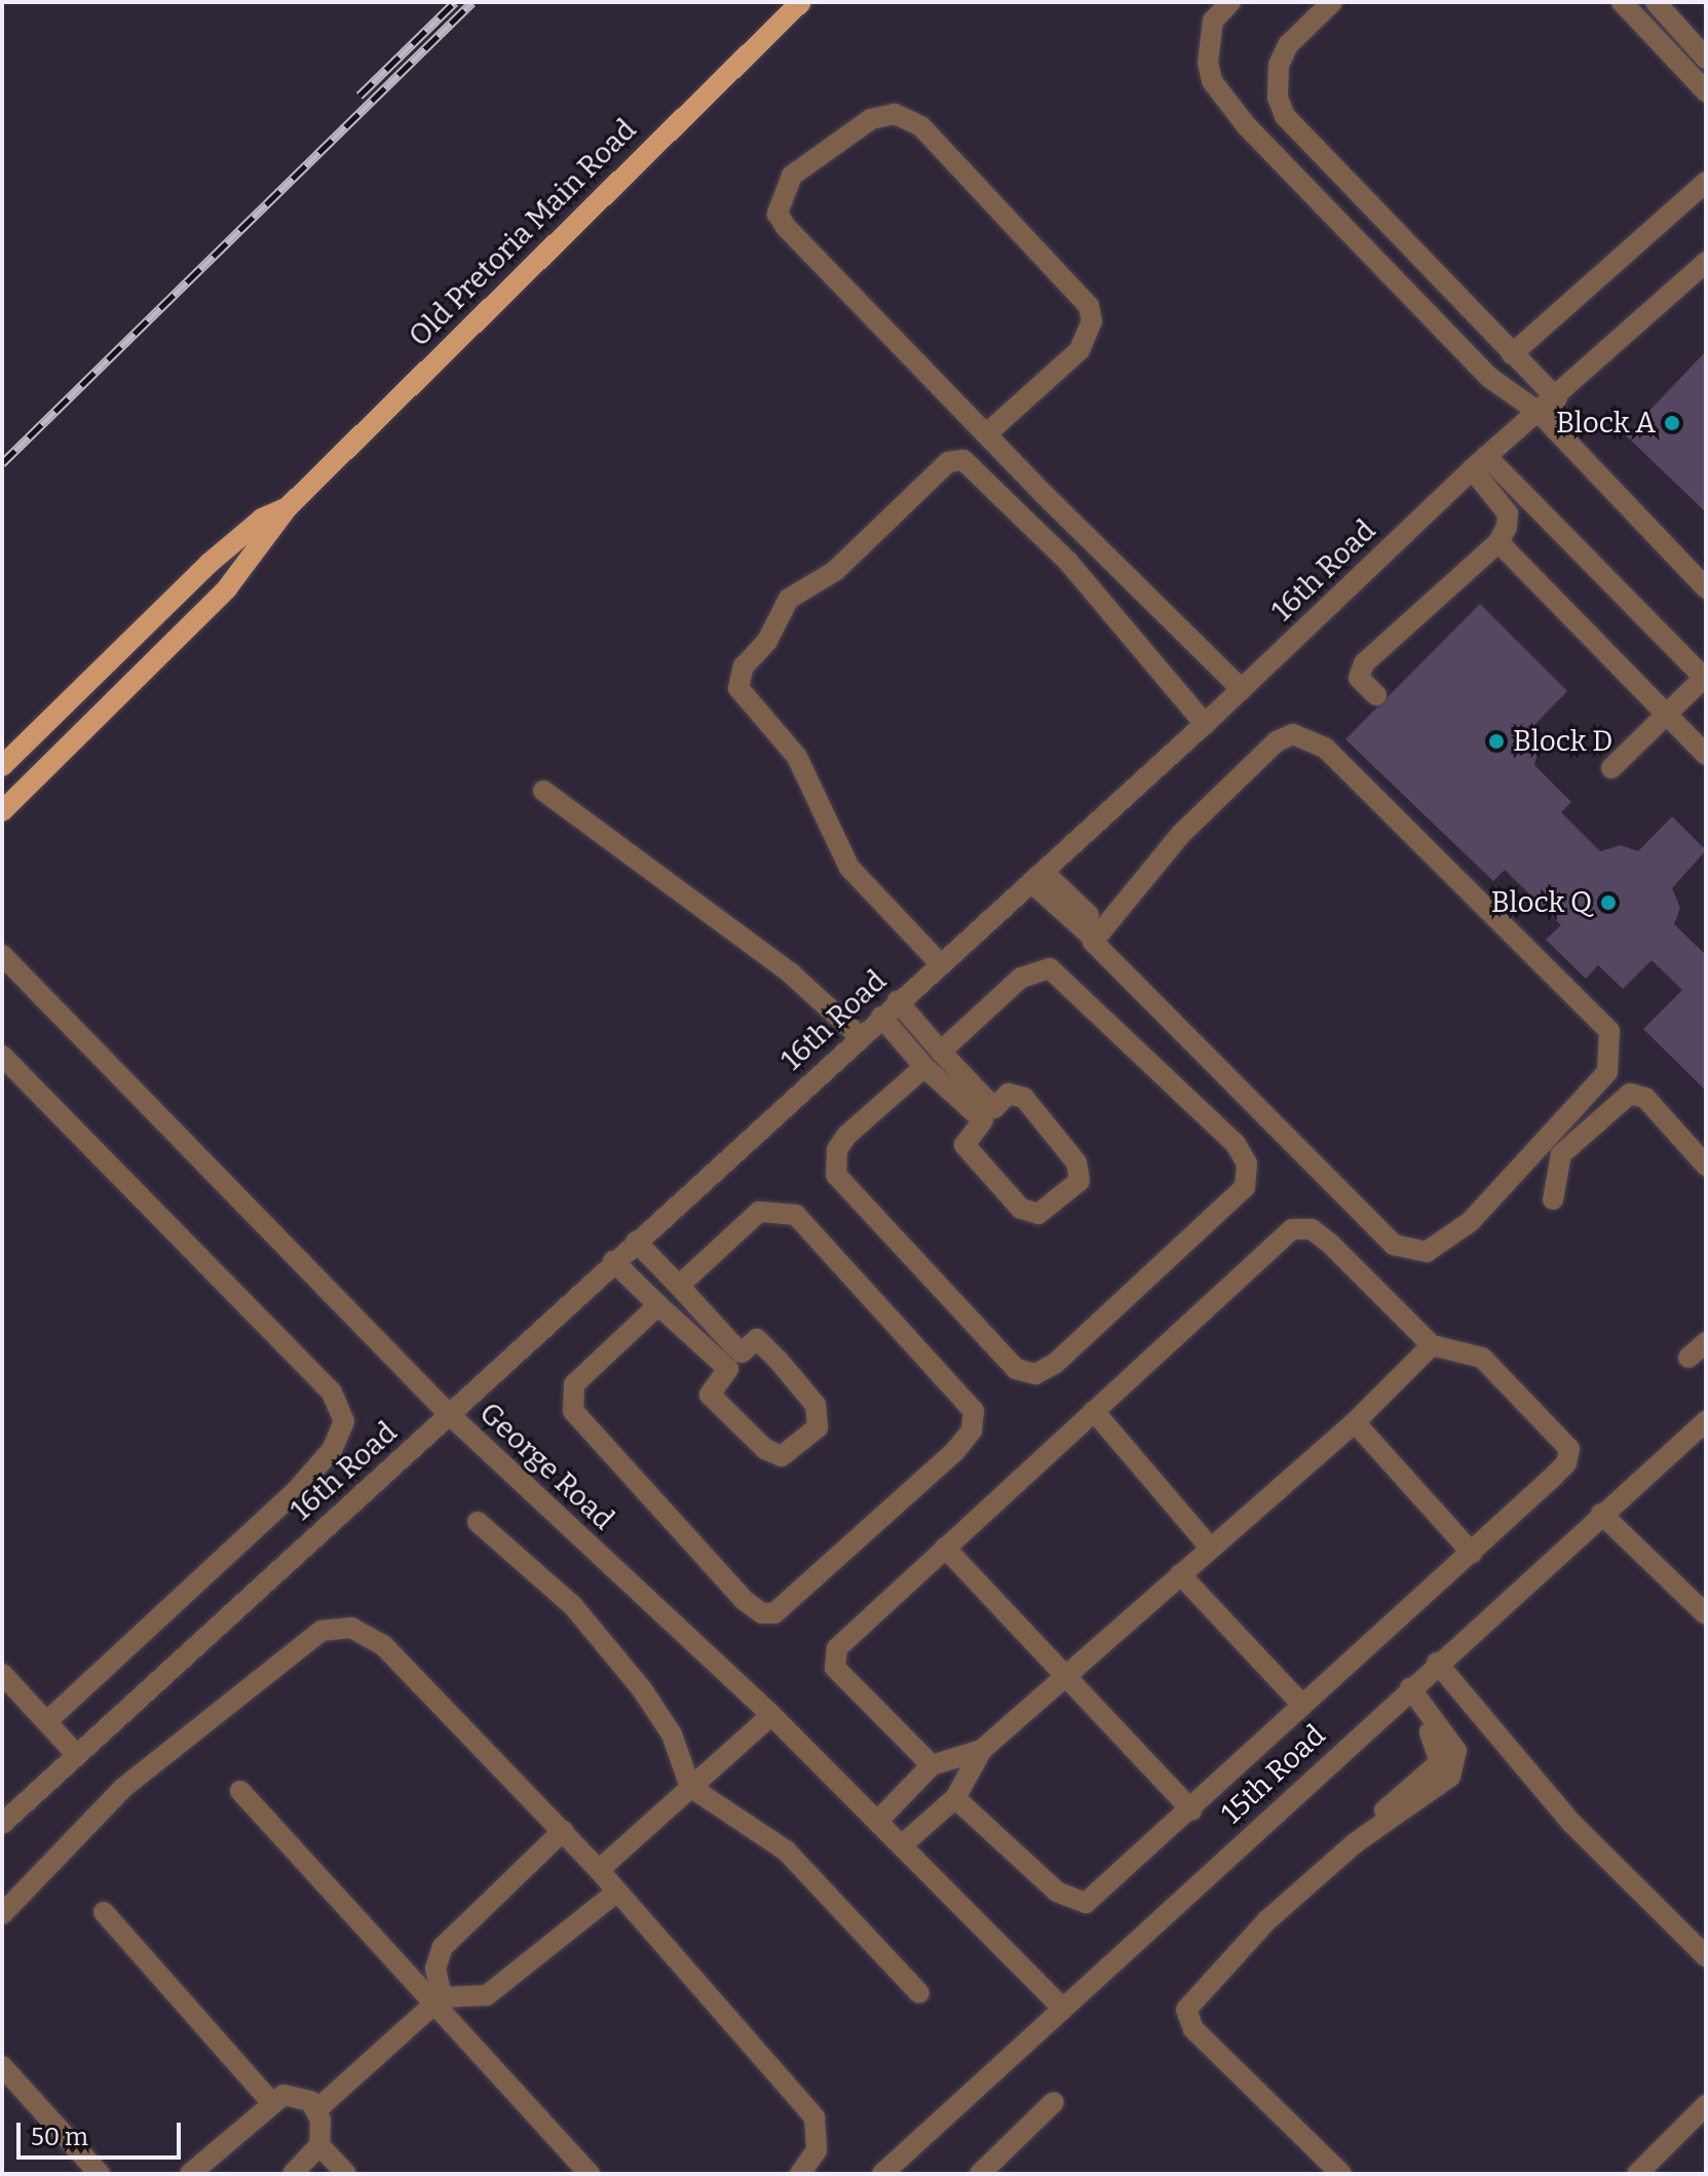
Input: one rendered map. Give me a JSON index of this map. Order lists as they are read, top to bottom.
{
  "streets": {
    "main road": ["Old Pretoria Main Road"],
    "street": ["16th Road", "George Road", "15th Road"]
  },
  "crossings": [
    ["16th Road", "George Road"],
    ["George Road", "15th Road"]
  ],
  "places": ["Block A", "Block D", "Block Q"],
  "scale_bar": "50 m"
}
